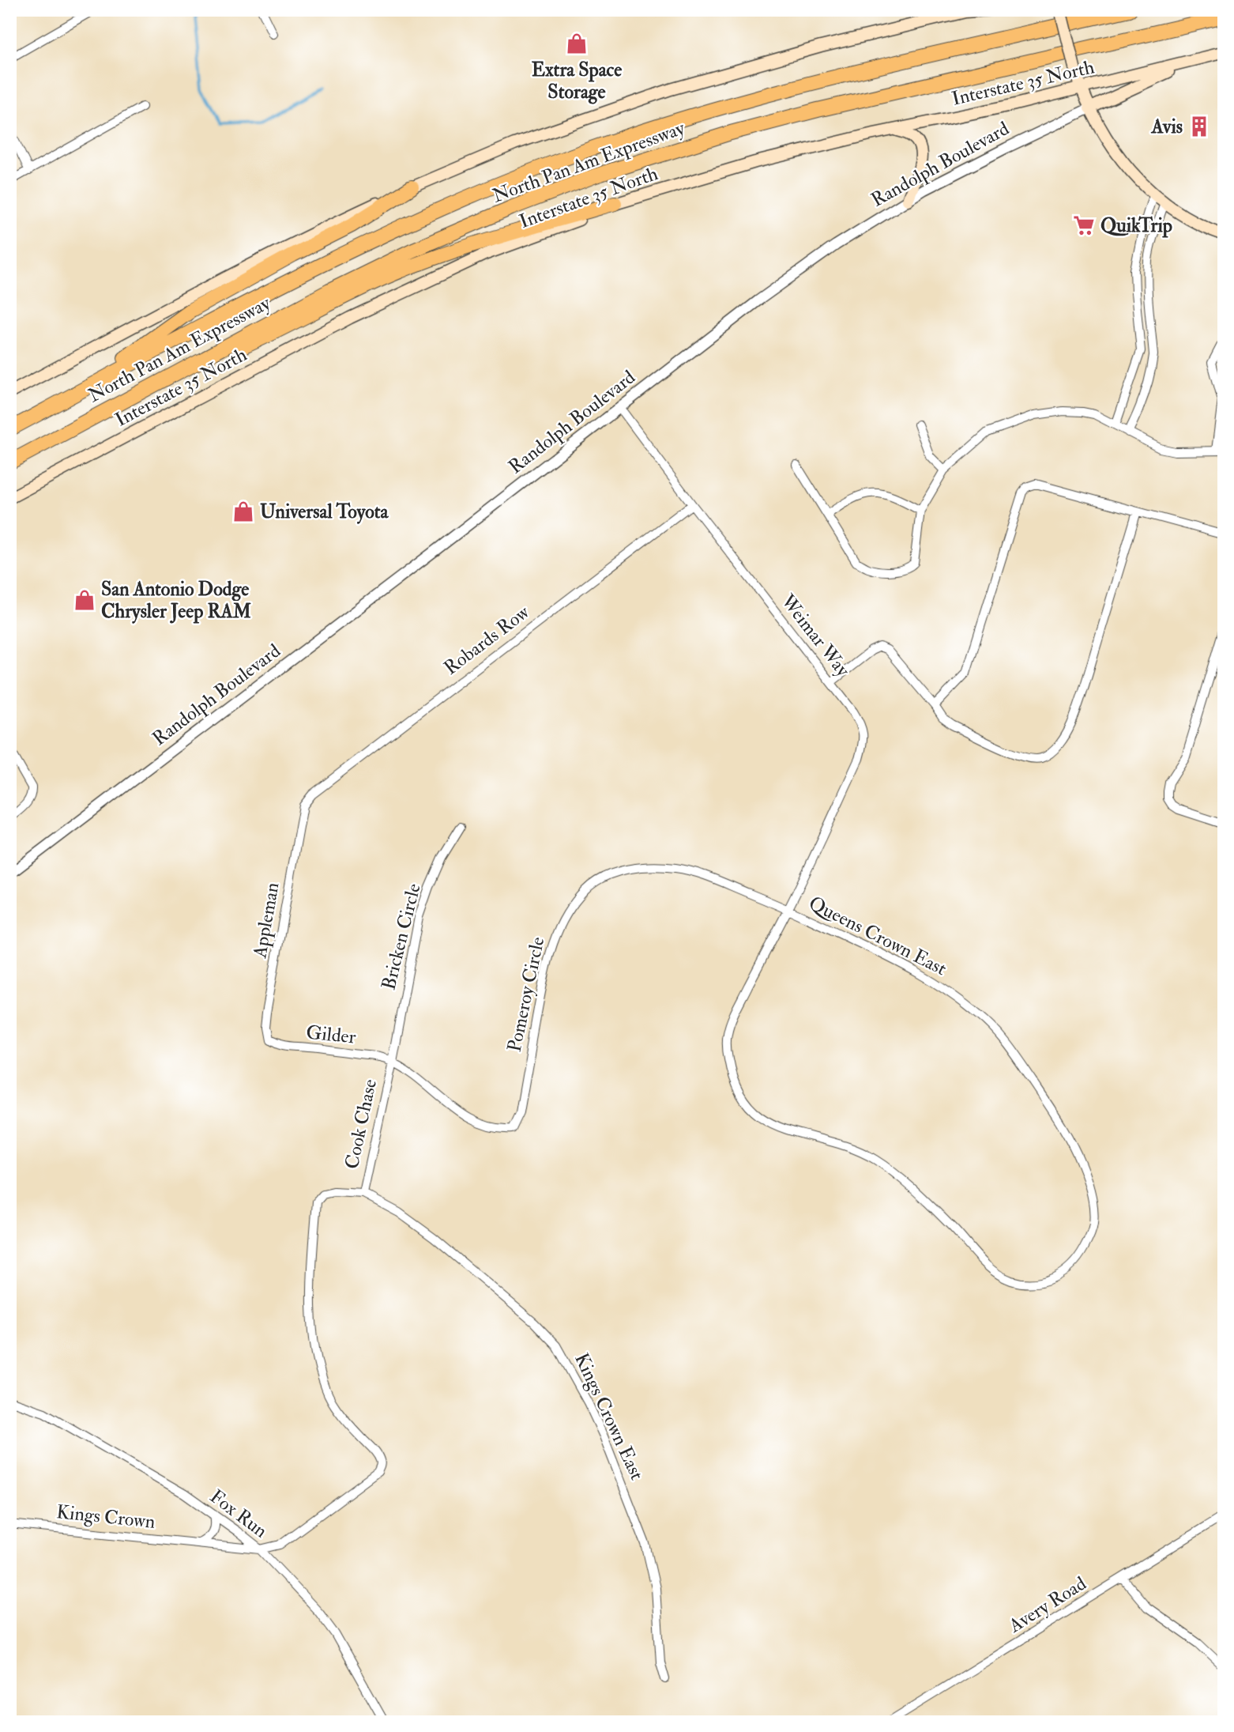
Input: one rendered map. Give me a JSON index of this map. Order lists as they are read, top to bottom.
{
  "streets": {
    "highway": ["North Pan Am Expressway"],
    "main road": ["Interstate 35 North", "Randolph Boulevard"],
    "street": [
      "Weimar Way",
      "Robards Row",
      "Appleman",
      "Queens Crown East",
      "Bricken Circle",
      "Pomeroy Circle",
      "Gilder",
      "Cook Chase",
      "Kings Crown East",
      "Fox Run",
      "Kings Crown",
      "Avery Road"
    ]
  },
  "crossings": [
    ["Interstate 35 North", "Randolph Boulevard"],
    ["Randolph Boulevard", "Weimar Way"],
    ["Weimar Way", "Robards Row"],
    ["Weimar Way", "Queens Crown East"],
    ["Weimar Way", "Pomeroy Circle"],
    ["Robards Row", "Appleman"],
    ["Appleman", "Gilder"],
    ["Queens Crown East", "Pomeroy Circle"],
    ["Bricken Circle", "Gilder"],
    ["Bricken Circle", "Cook Chase"],
    ["Pomeroy Circle", "Gilder"],
    ["Gilder", "Cook Chase"],
    ["Cook Chase", "Kings Crown East"],
    ["Cook Chase", "Kings Crown"],
    ["Kings Crown East", "Kings Crown"],
    ["Fox Run", "Kings Crown"]
  ],
  "places": {
    "shop": ["Extra Space Storage", "Universal Toyota", "San Antonio Dodge Chrysler Jeep RAM"],
    "building": ["Avis"],
    "supermarket": ["QuikTrip"]
  }
}
